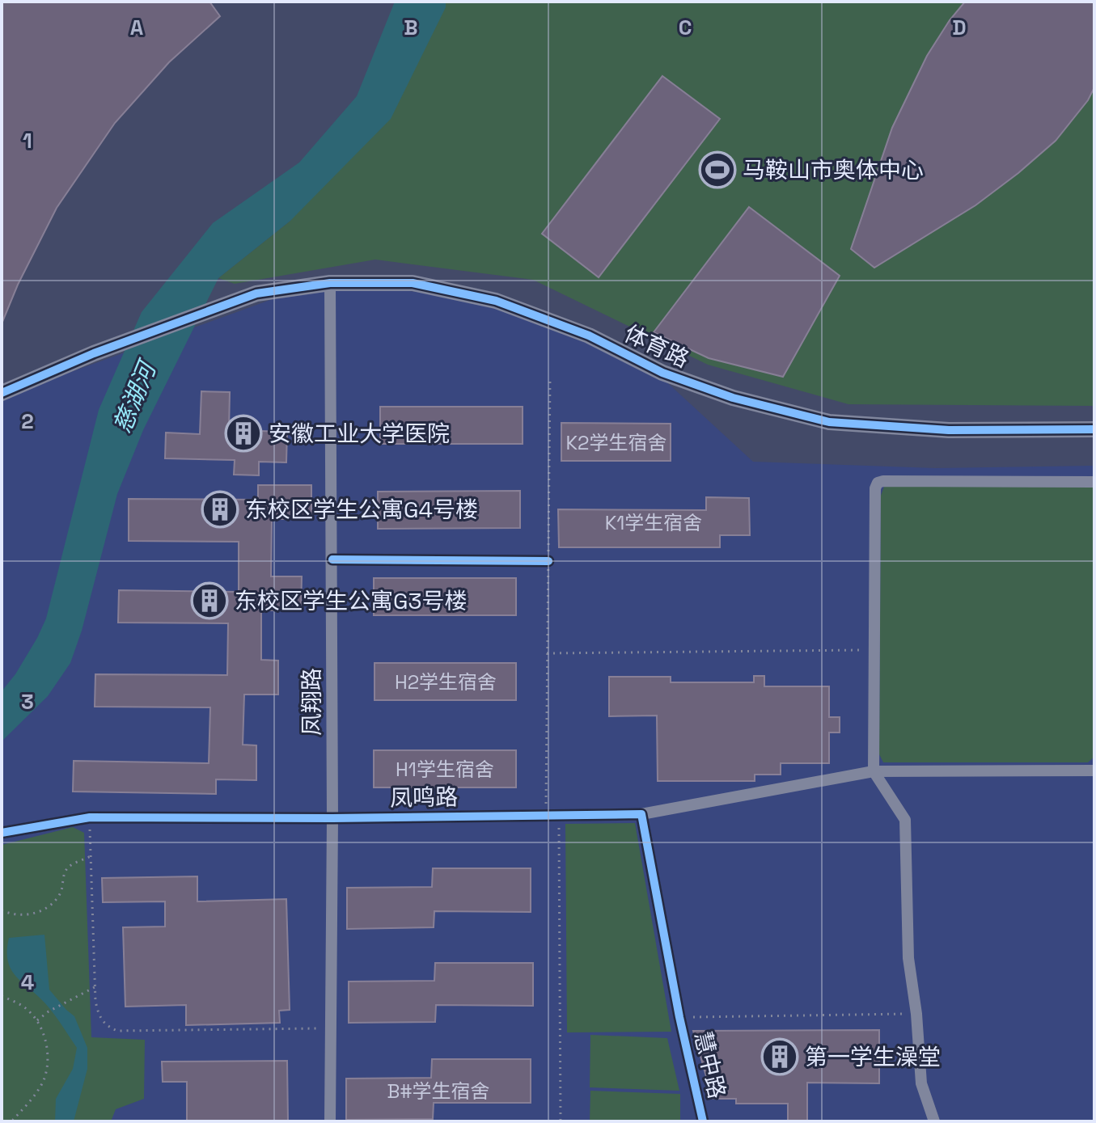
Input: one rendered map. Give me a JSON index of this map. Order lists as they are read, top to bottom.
{
  "streets": {
    "street": [
      "体育路",
      "凤翔路",
      "凤鸣路",
      "慧中路"
    ]
  },
  "crossings": [
    ["体育路", "凤翔路"],
    ["凤翔路", "凤鸣路"]
  ],
  "water": ["慈湖河"],
  "places": {
    "sports": ["马鞍山市奥体中心"],
    "building": [
      "安徽工业大学医院",
      "东校区学生公寓G4号楼",
      "东校区学生公寓G3号楼",
      "第一学生澡堂"
    ]
  },
  "house_numbers": [
    "K2学生宿舍",
    "K1学生宿舍",
    "H2学生宿舍",
    "H1学生宿舍",
    "B#学生宿舍"
  ],
  "grid": {
    "columns": [
      "A",
      "B",
      "C",
      "D"
    ],
    "rows": [
      "1",
      "2",
      "3",
      "4"
    ]
  }
}
